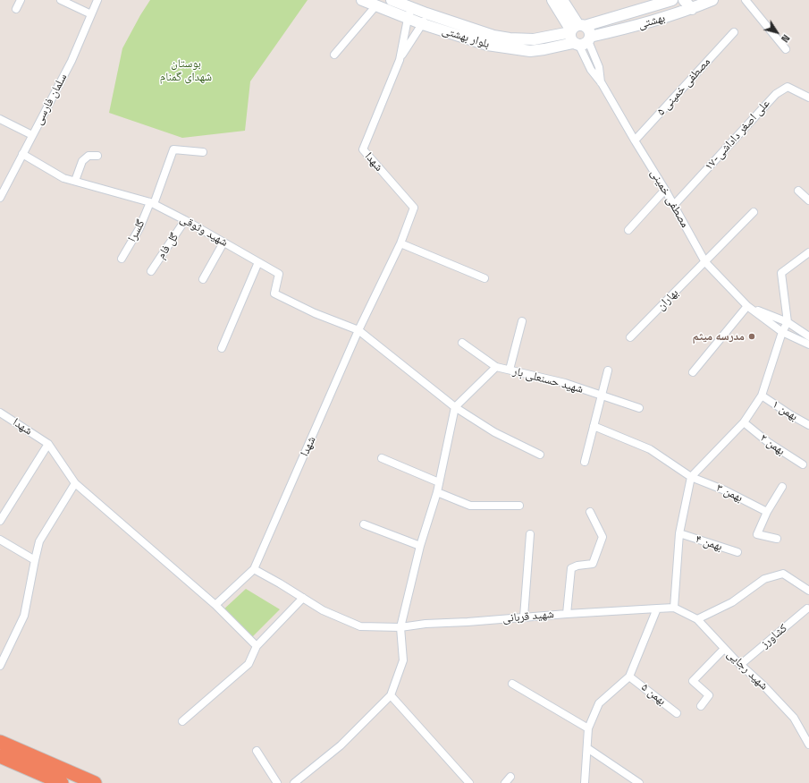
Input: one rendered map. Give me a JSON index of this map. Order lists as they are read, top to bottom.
{
  "streets": {
    "main road": ["بهشتی", "بلوار بهشتی"],
    "street": [
      "مصطفی خمینی ۵",
      "سلمان فارسی",
      "علی اصغر داداشی-۱۷",
      "شهدا",
      "مصطفی خمینی",
      "گلسرا",
      "شهید وثوقی",
      "گل فام",
      "بهاران",
      "شهید حسنعلی بار",
      "بهمن ۱",
      "بهمن ۲",
      "بهمن ۳",
      "بهمن ۴",
      "شهید قربانی",
      "کشاورز",
      "شهید رجایی",
      "بهمن ۵"
    ]
  },
  "crossings": [
    ["بهشتی", "بلوار بهشتی"],
    ["بهشتی", "مصطفی خمینی"],
    ["بلوار بهشتی", "شهدا"],
    ["بلوار بهشتی", "مصطفی خمینی"],
    ["مصطفی خمینی ۵", "مصطفی خمینی"],
    ["سلمان فارسی", "شهید وثوقی"],
    ["علی اصغر داداشی-۱۷", "مصطفی خمینی"],
    ["شهدا", "شهید وثوقی"],
    ["شهدا", "شهید قربانی"],
    ["مصطفی خمینی", "بهاران"],
    ["گلسرا", "شهید وثوقی"],
    ["شهید وثوقی", "گل فام"],
    ["شهید قربانی", "شهید رجایی"],
    ["کشاورز", "شهید رجایی"]
  ],
  "parks": ["بوستان شهدای گمنام"],
  "places": ["مدرسه میثم"],
  "north": "bottom right"
}
